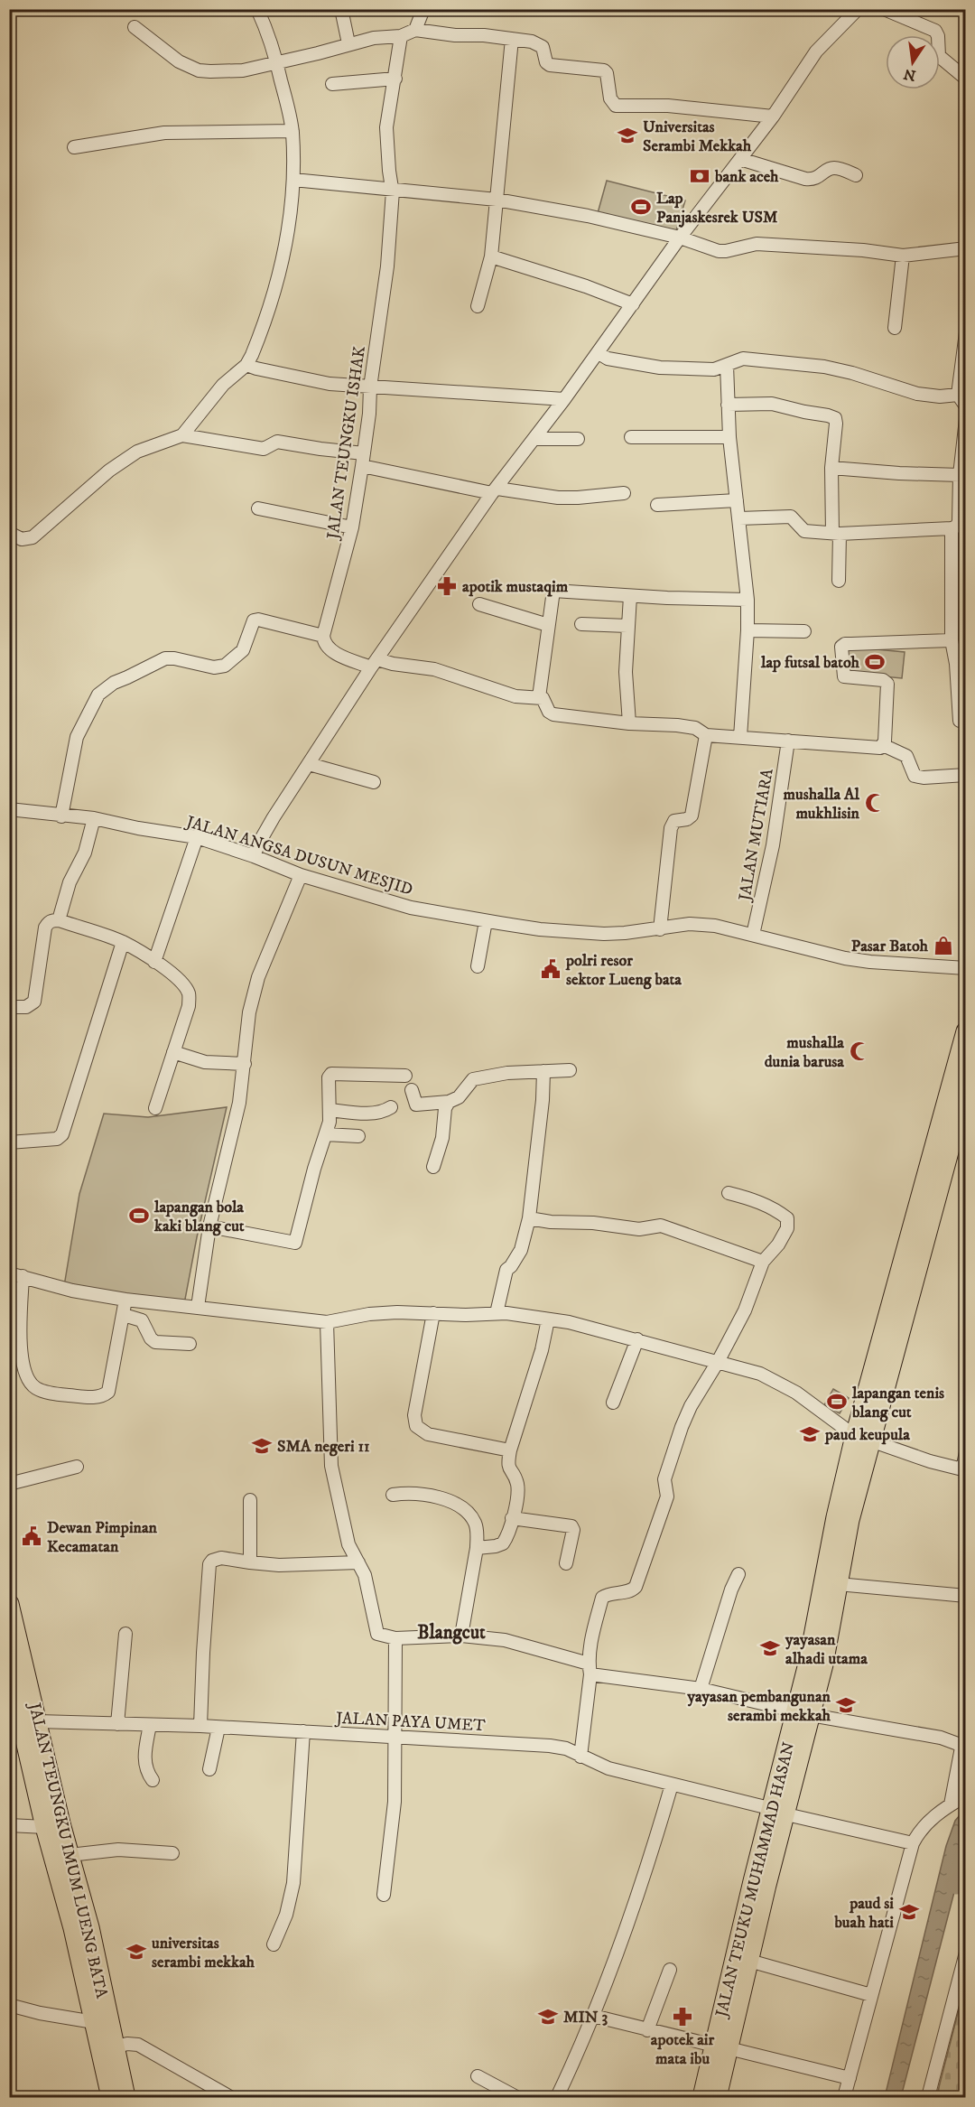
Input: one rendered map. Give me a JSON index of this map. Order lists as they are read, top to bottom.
{
  "streets": {
    "highway": ["JALAN TEUNGKU IMUM LUENG BATA", "JALAN TEUKU MUHAMMAD HASAN"],
    "street": [
      "JALAN TEUNGKU ISHAK",
      "JALAN MUTIARA",
      "JALAN ANGSA DUSUN MESJID",
      "JALAN PAYA UMET"
    ]
  },
  "crossings": [
    ["JALAN MUTIARA", "JALAN ANGSA DUSUN MESJID"],
    ["JALAN PAYA UMET", "JALAN TEUNGKU IMUM LUENG BATA"],
    ["JALAN PAYA UMET", "JALAN TEUKU MUHAMMAD HASAN"]
  ],
  "districts": ["Blangcut"],
  "places": {
    "school or university": [
      "Universitas Serambi Mekkah",
      "paud keupula",
      "SMA negeri 11",
      "yayasan alhadi utama",
      "yayasan pembangunan serambi mekkah",
      "paud si buah hati",
      "universitas serambi mekkah",
      "MIN 3"
    ],
    "bank": ["bank aceh"],
    "sports": [
      "Lap Panjaskesrek USM",
      "lap futsal batoh",
      "lapangan bola kaki blang cut",
      "lapangan tenis blang cut"
    ],
    "pharmacy": ["apotik mustaqim", "apotek air mata ibu"],
    "mosque": ["mushalla Al mukhlisin", "mushalla dunia barusa"],
    "shop": ["Pasar Batoh"],
    "public building": ["polri resor sektor Lueng bata", "Dewan Pimpinan Kecamatan"]
  },
  "north": "bottom"
}
